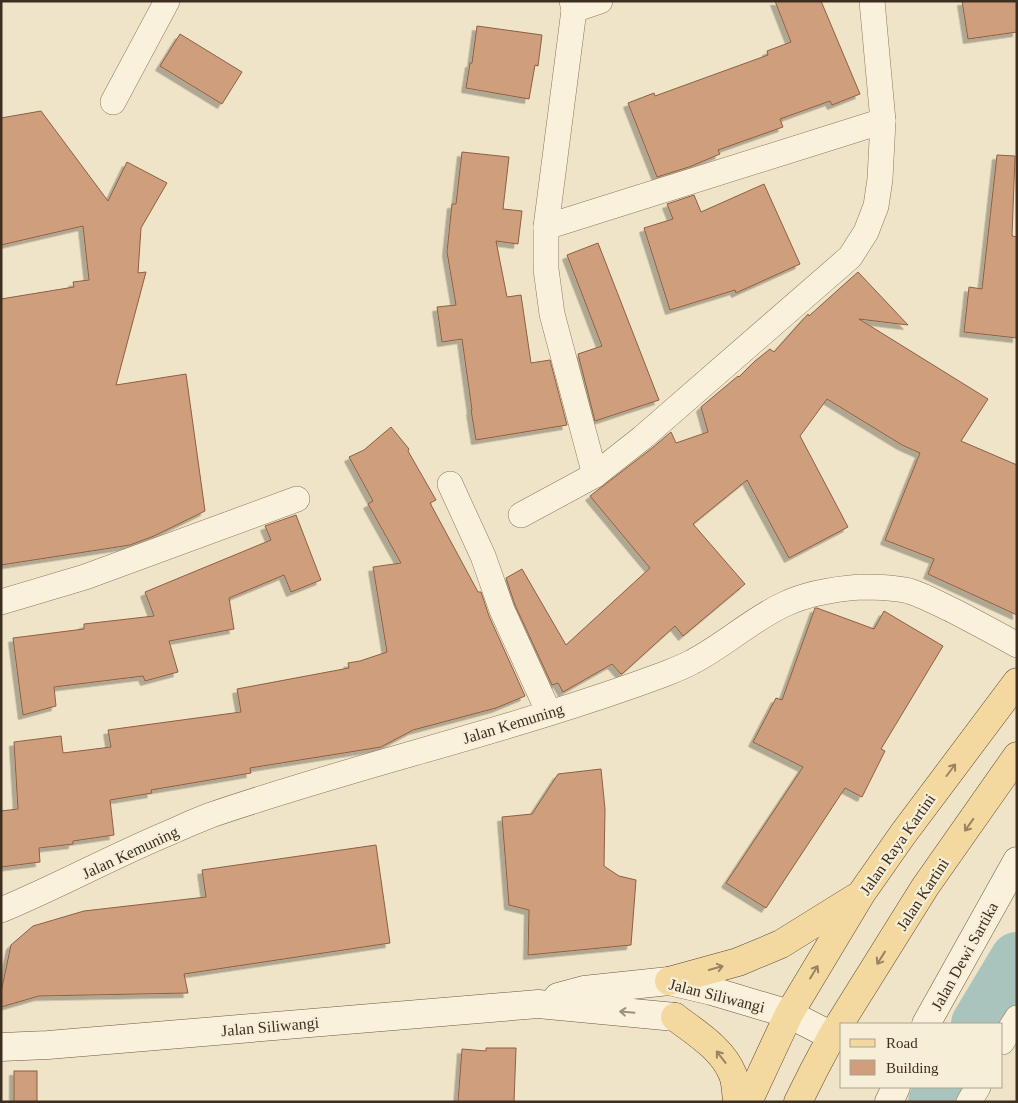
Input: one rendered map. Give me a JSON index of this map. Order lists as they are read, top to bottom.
{
  "streets": {
    "main road": [
      "Jalan Raya Kartini",
      "Jalan Kartini",
      "Jalan Dewi Sartika",
      "Jalan Siliwangi"
    ],
    "street": ["Jalan Kemuning"]
  },
  "crossings": [
    ["Jalan Raya Kartini", "Jalan Siliwangi"],
    ["Jalan Kartini", "Jalan Siliwangi"]
  ],
  "one_way": ["Jalan Raya Kartini", "Jalan Kartini"],
  "legend": ["Road", "Building"]
}
